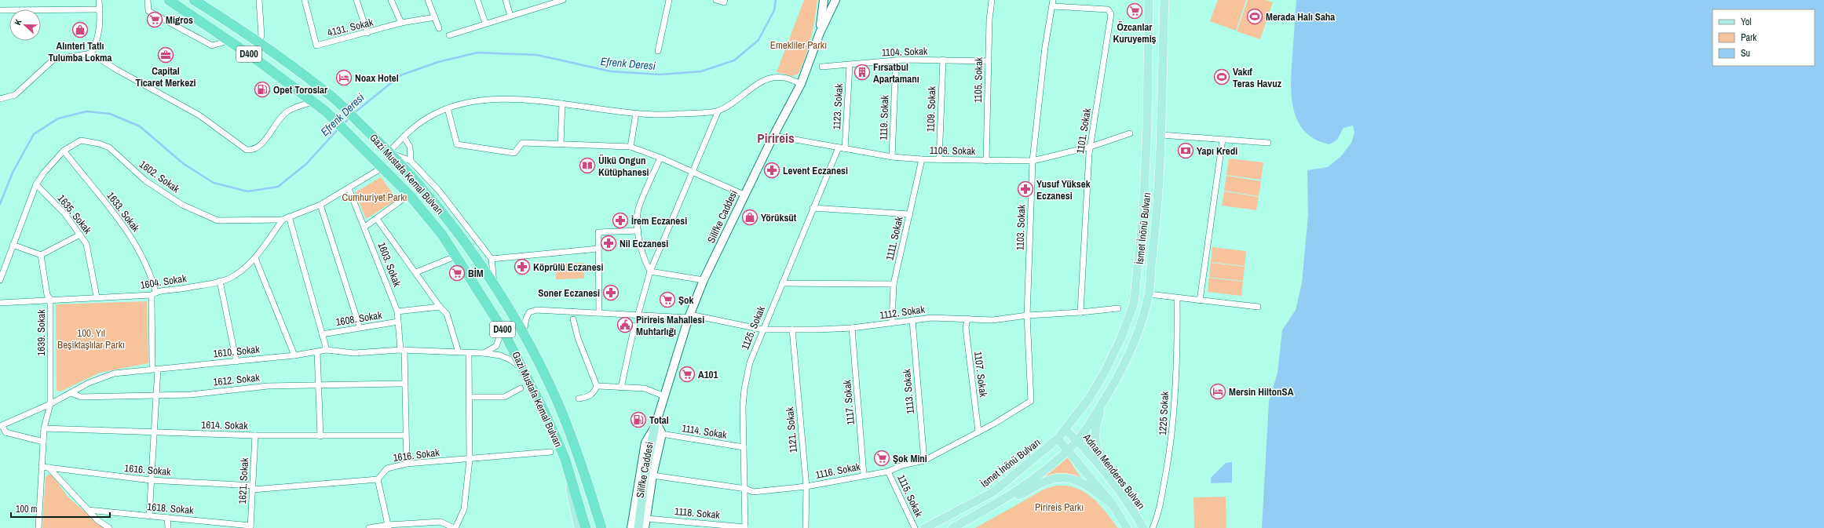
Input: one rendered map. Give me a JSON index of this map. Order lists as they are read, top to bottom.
{
  "streets": {
    "highway": ["D400", "Gazi Mustafa Kemal Bulvarı"],
    "main road": ["İsmet İnönü Bulvarı", "Adnan Menderes Bulvarı"],
    "street": [
      "4131. Sokak",
      "1104. Sokak",
      "1105. Sokak",
      "1123. Sokak",
      "1109. Sokak",
      "1119. Sokak",
      "1101. Sokak",
      "1106. Sokak",
      "1602. Sokak",
      "1633. Sokak",
      "1635. Sokak",
      "Silifke Caddesi",
      "1103. Sokak",
      "1111. Sokak",
      "1603. Sokak",
      "1604. Sokak",
      "1112. Sokak",
      "1608. Sokak",
      "1125. Sokak",
      "1639. Sokak",
      "1610. Sokak",
      "1107. Sokak",
      "1612. Sokak",
      "1113. Sokak",
      "1117. Sokak",
      "1225 Sokak",
      "1614. Sokak",
      "1121. Sokak",
      "1114. Sokak",
      "1616. Sokak",
      "1116. Sokak",
      "1621. Sokak",
      "1115. Sokak",
      "1618. Sokak",
      "1118. Sokak"
    ]
  },
  "crossings": [
    ["1104. Sokak", "1105. Sokak"],
    ["1104. Sokak", "1123. Sokak"],
    ["1104. Sokak", "1109. Sokak"],
    ["1104. Sokak", "1119. Sokak"],
    ["1105. Sokak", "1106. Sokak"],
    ["1123. Sokak", "1106. Sokak"],
    ["1109. Sokak", "1106. Sokak"],
    ["1119. Sokak", "1106. Sokak"],
    ["1101. Sokak", "1106. Sokak"],
    ["1101. Sokak", "1103. Sokak"],
    ["1101. Sokak", "1112. Sokak"],
    ["1106. Sokak", "Silifke Caddesi"],
    ["1106. Sokak", "1103. Sokak"],
    ["1106. Sokak", "1111. Sokak"],
    ["1106. Sokak", "1125. Sokak"],
    ["Gazi Mustafa Kemal Bulvarı", "1602. Sokak"],
    ["Gazi Mustafa Kemal Bulvarı", "1112. Sokak"],
    ["Gazi Mustafa Kemal Bulvarı", "1610. Sokak"],
    ["1602. Sokak", "1633. Sokak"],
    ["1602. Sokak", "1635. Sokak"],
    ["1602. Sokak", "1603. Sokak"],
    ["1602. Sokak", "1604. Sokak"],
    ["1633. Sokak", "1604. Sokak"],
    ["1633. Sokak", "1610. Sokak"],
    ["1633. Sokak", "1612. Sokak"],
    ["1633. Sokak", "1614. Sokak"],
    ["1633. Sokak", "1616. Sokak"],
    ["1633. Sokak", "1618. Sokak"],
    ["1635. Sokak", "1604. Sokak"],
    ["Silifke Caddesi", "1112. Sokak"],
    ["Silifke Caddesi", "1114. Sokak"],
    ["Silifke Caddesi", "1116. Sokak"],
    ["Silifke Caddesi", "1118. Sokak"],
    ["1103. Sokak", "1112. Sokak"],
    ["1103. Sokak", "1116. Sokak"],
    ["İsmet İnönü Bulvarı", "Adnan Menderes Bulvarı"],
    ["1111. Sokak", "1112. Sokak"],
    ["1603. Sokak", "1608. Sokak"],
    ["1603. Sokak", "1610. Sokak"],
    ["1603. Sokak", "1612. Sokak"],
    ["1603. Sokak", "1614. Sokak"],
    ["1603. Sokak", "1616. Sokak"],
    ["1604. Sokak", "1639. Sokak"],
    ["1112. Sokak", "1125. Sokak"],
    ["1112. Sokak", "1107. Sokak"],
    ["1112. Sokak", "1113. Sokak"],
    ["1112. Sokak", "1117. Sokak"],
    ["1112. Sokak", "1121. Sokak"],
    ["1125. Sokak", "1114. Sokak"],
    ["1125. Sokak", "1116. Sokak"],
    ["1125. Sokak", "1118. Sokak"],
    ["1639. Sokak", "1610. Sokak"],
    ["1639. Sokak", "1614. Sokak"],
    ["1639. Sokak", "1616. Sokak"],
    ["1610. Sokak", "1612. Sokak"],
    ["1107. Sokak", "1116. Sokak"],
    ["1113. Sokak", "1116. Sokak"],
    ["1117. Sokak", "1116. Sokak"],
    ["1614. Sokak", "1621. Sokak"],
    ["1121. Sokak", "1116. Sokak"],
    ["1616. Sokak", "1621. Sokak"],
    ["1116. Sokak", "1115. Sokak"],
    ["1621. Sokak", "1618. Sokak"]
  ],
  "districts": ["Pirireis"],
  "water": ["Efrenk Deresi"],
  "parks": [
    "Emekliler Parkı",
    "Cumhuriyet Parkı",
    "100. Yıl Beşiktaşlılar Parkı",
    "Pirireis Parkı"
  ],
  "places": {
    "supermarket": [
      "Özcanlar Kuruyemiş",
      "Migros",
      "BİM",
      "Şok",
      "A101",
      "Şok Mini"
    ],
    "sports": ["Merada Halı Saha", "Vakıf Teras Havuz"],
    "shop": ["Alınteri Tatlı Tulumba Lokma", "Yörüksüt"],
    "office": ["Capital Ticaret Merkezi"],
    "building": ["Fırsatbul Apartamanı"],
    "hotel": ["Noax Hotel", "Mersin HiltonSA"],
    "fuel station": ["Opet Toroslar", "Total"],
    "bank": ["Yapı Kredi"],
    "library": ["Ülkü Ongun Kütüphanesi"],
    "pharmacy": [
      "Levent Eczanesi",
      "Yusuf Yüksek Eczanesi",
      "İrem Eczanesi",
      "Nil Eczanesi",
      "Köprülü Eczanesi",
      "Soner Eczanesi"
    ],
    "public building": ["Pirireis Mahallesi Muhtarlığı"]
  },
  "legend": ["Yol", "Park", "Su"],
  "scale_bar": "100 m",
  "north": "left"
}
